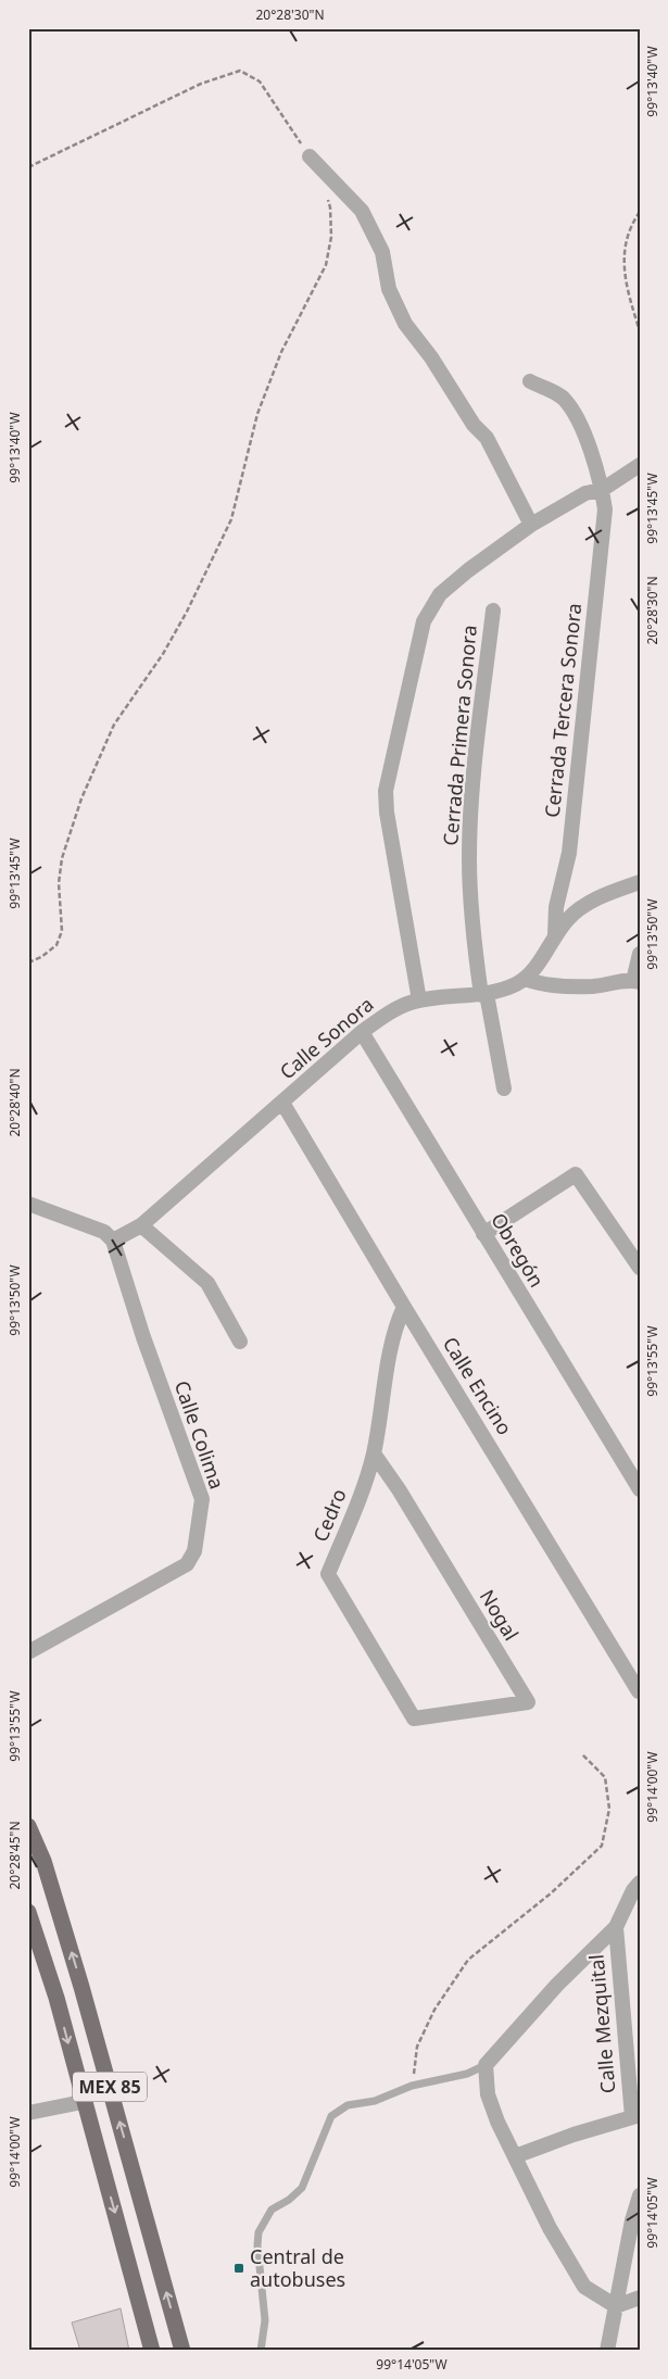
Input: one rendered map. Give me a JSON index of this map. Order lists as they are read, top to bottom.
{
  "streets": {
    "main road": ["MEX 85"],
    "street": [
      "Cerrada Tercera Sonora",
      "Cerrada Primera Sonora",
      "Calle Sonora",
      "Obregón",
      "Calle Encino",
      "Calle Colima",
      "Cedro",
      "Nogal",
      "Calle Mezquital"
    ]
  },
  "crossings": [
    ["Cerrada Tercera Sonora", "Calle Sonora"],
    ["Cerrada Primera Sonora", "Calle Sonora"],
    ["Calle Sonora", "Obregón"],
    ["Calle Sonora", "Calle Encino"],
    ["Calle Sonora", "Calle Colima"],
    ["Calle Encino", "Cedro"],
    ["Cedro", "Nogal"]
  ],
  "places": {
    "transit": ["Central de autobuses"]
  },
  "coordinates": [
    "20°28'30\"N",
    "99°13'40\"W",
    "99°13'45\"W",
    "99°13'50\"W",
    "20°28'40\"N",
    "99°13'55\"W",
    "99°14'00\"W",
    "20°28'45\"N",
    "99°14'05\"W"
  ]
}
